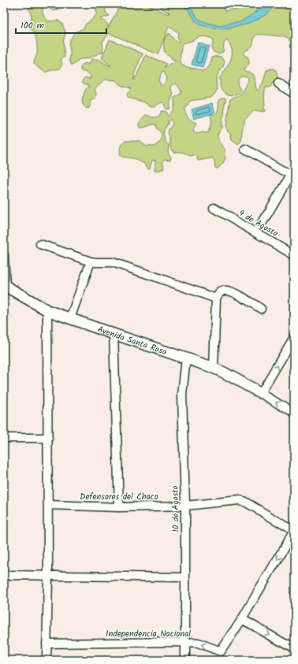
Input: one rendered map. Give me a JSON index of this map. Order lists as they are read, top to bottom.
{
  "streets": {
    "main road": ["Avenida Santa Rosa"],
    "street": [
      "9 de Agosto",
      "Defensores del Chaco",
      "10 de Agosto",
      "Independencia Nacional"
    ]
  },
  "crossings": [
    ["Avenida Santa Rosa", "10 de Agosto"],
    ["Defensores del Chaco", "10 de Agosto"],
    ["Defensores del Chaco", "Independencia Nacional"],
    ["10 de Agosto", "Independencia Nacional"]
  ],
  "one_way": ["Independencia Nacional"],
  "scale_bar": "100 m"
}
